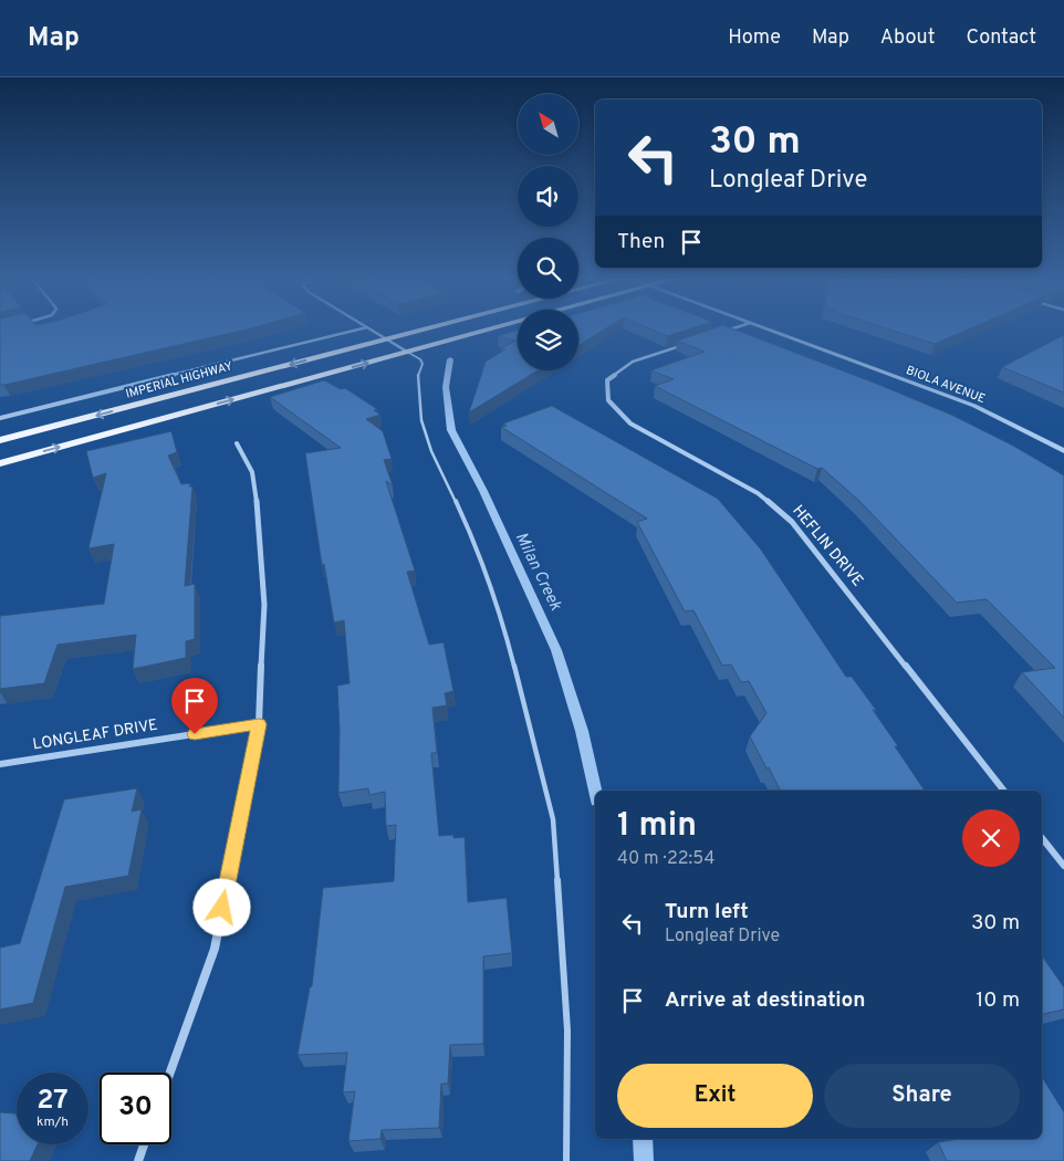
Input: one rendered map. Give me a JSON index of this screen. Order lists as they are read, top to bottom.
{
  "streets": {
    "main road": ["IMPERIAL HIGHWAY"],
    "street": ["BIOLA AVENUE", "HEFLIN DRIVE", "LONGLEAF DRIVE"]
  },
  "water": ["Milan Creek"],
  "north": "top left",
  "page": {
    "header": "Map",
    "nav": [
      "Home",
      "Map",
      "About",
      "Contact"
    ],
    "turn": ["30 m", "Longleaf Drive"],
    "then": "Then",
    "heading": ["1 min", "40 m · 22:54"],
    "list": [
      {
        "name": "Turn left",
        "note": "Longleaf Drive",
        "value": "30 m"
      },
      {
        "name": "Arrive at destination",
        "value": "10 m"
      }
    ],
    "buttons": ["Exit", "Share"],
    "speed": "27 km/h",
    "limit": "30"
  }
}
